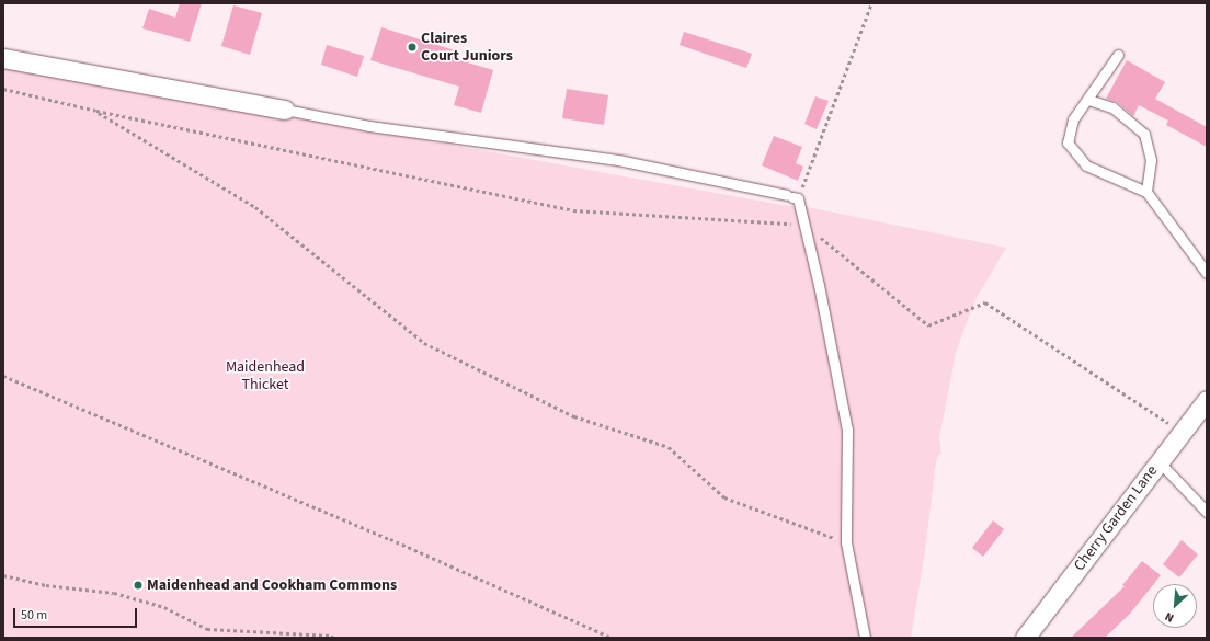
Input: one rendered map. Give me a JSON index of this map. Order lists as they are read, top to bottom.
{
  "streets": {
    "street": ["Cherry Garden Lane"]
  },
  "parks": ["Maidenhead Thicket"],
  "places": ["Claires Court Juniors", "Maidenhead and Cookham Commons"],
  "scale_bar": "50 m",
  "north": "bottom left"
}
